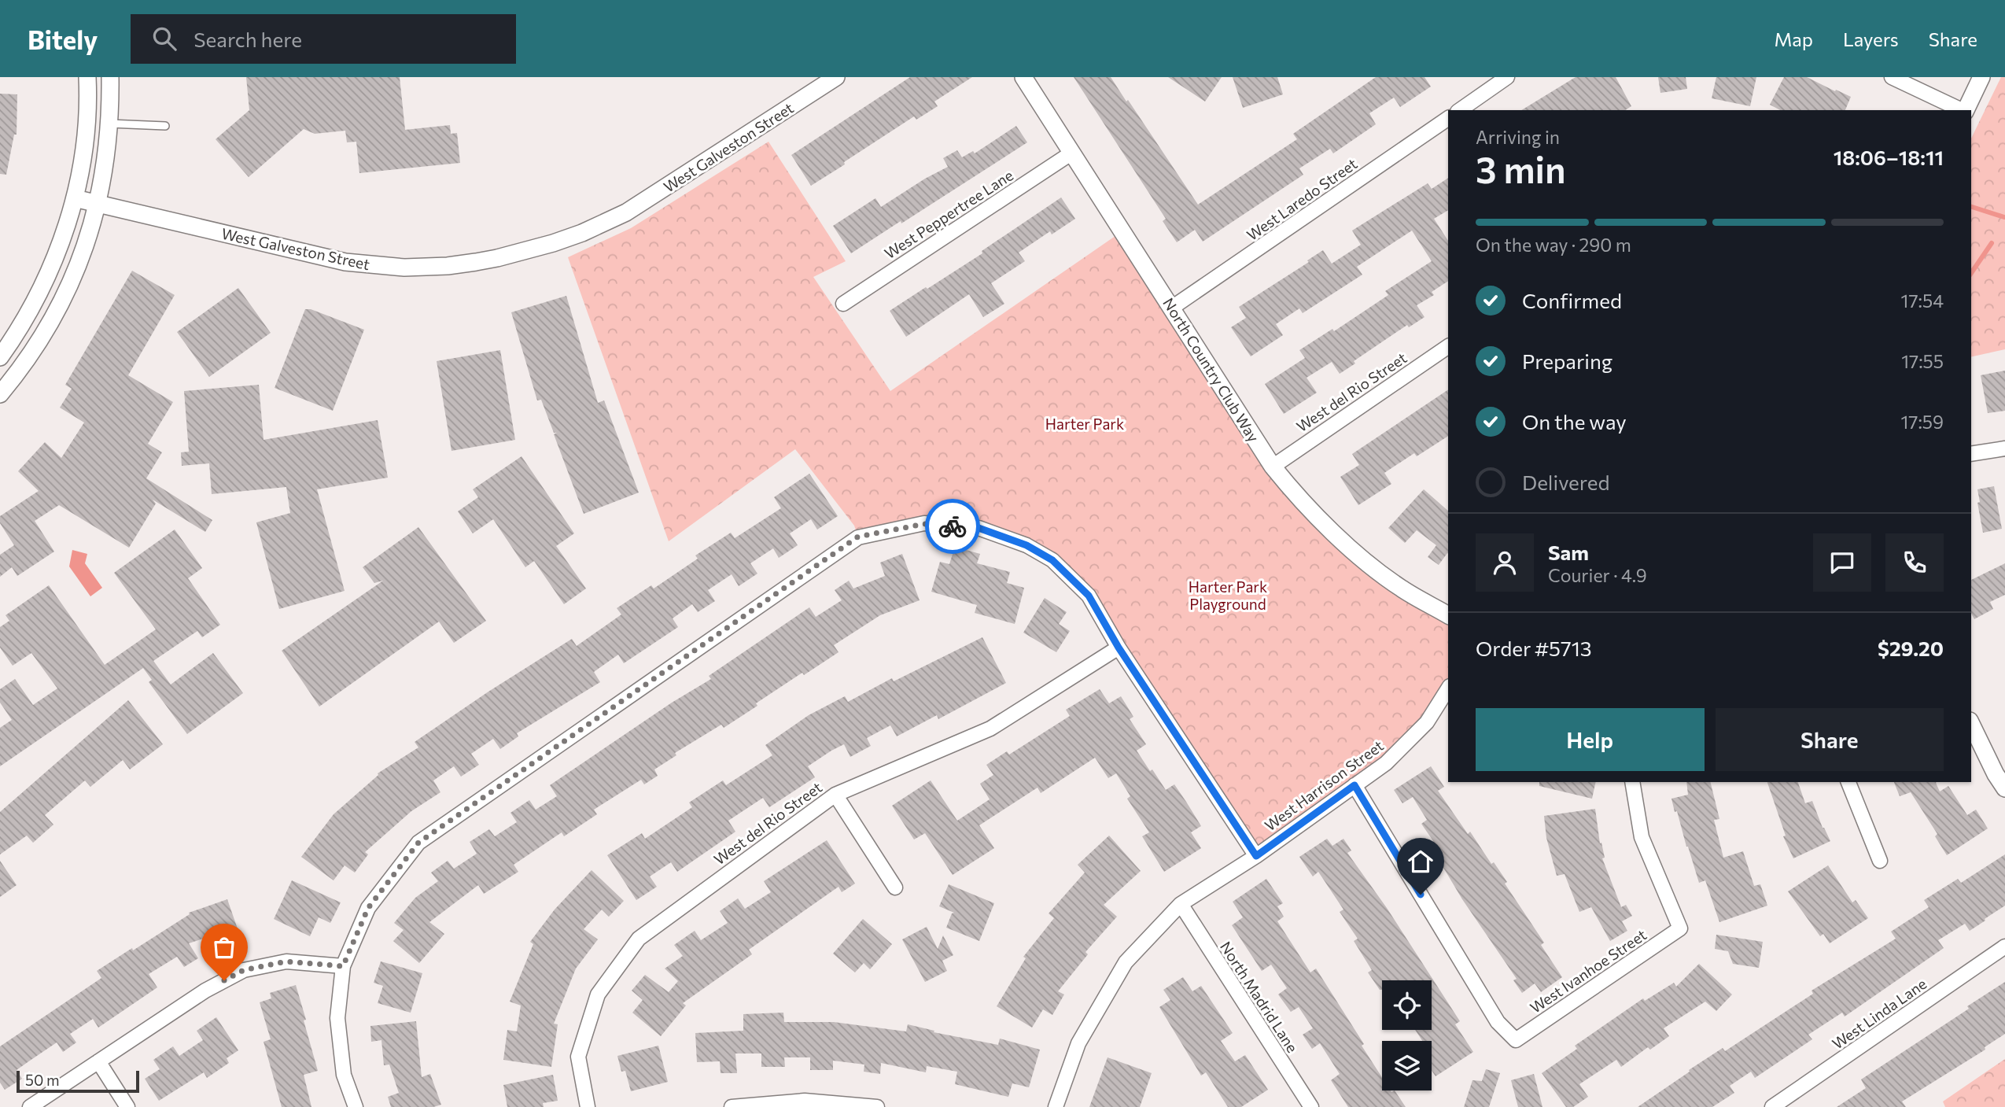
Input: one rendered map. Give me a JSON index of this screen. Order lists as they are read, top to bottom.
{
  "streets": {
    "street": [
      "West Galveston Street",
      "West Laredo Street",
      "West Peppertree Lane",
      "North Country Club Way",
      "West del Rio Street",
      "West Harrison Street",
      "West Ivanhoe Street",
      "North Madrid Lane",
      "West Linda Lane"
    ]
  },
  "crossings": [
    ["West Laredo Street", "North Country Club Way"],
    ["West Peppertree Lane", "North Country Club Way"],
    ["North Country Club Way", "West del Rio Street"],
    ["West Harrison Street", "West Ivanhoe Street"],
    ["West Harrison Street", "North Madrid Lane"]
  ],
  "parks": ["Harter Park", "Harter Park Playground"],
  "scale_bar": "50 m",
  "page": {
    "header": "Bitely",
    "search": "Search here",
    "nav": ["Map", "Layers", "Share"],
    "heading": ["3 min", "Arriving in", "18:06–18:11"],
    "panel": [
      "Sam",
      "Courier · 4.9",
      "Order #5713",
      "$29.20"
    ],
    "bar": "On the way · 290 m",
    "list": [
      ["Confirmed", "17:54"],
      ["Preparing", "17:55"],
      ["On the way", "17:59"],
      "Delivered"
    ],
    "buttons": ["Help", "Share"],
    "scale": "50 m"
  }
}
